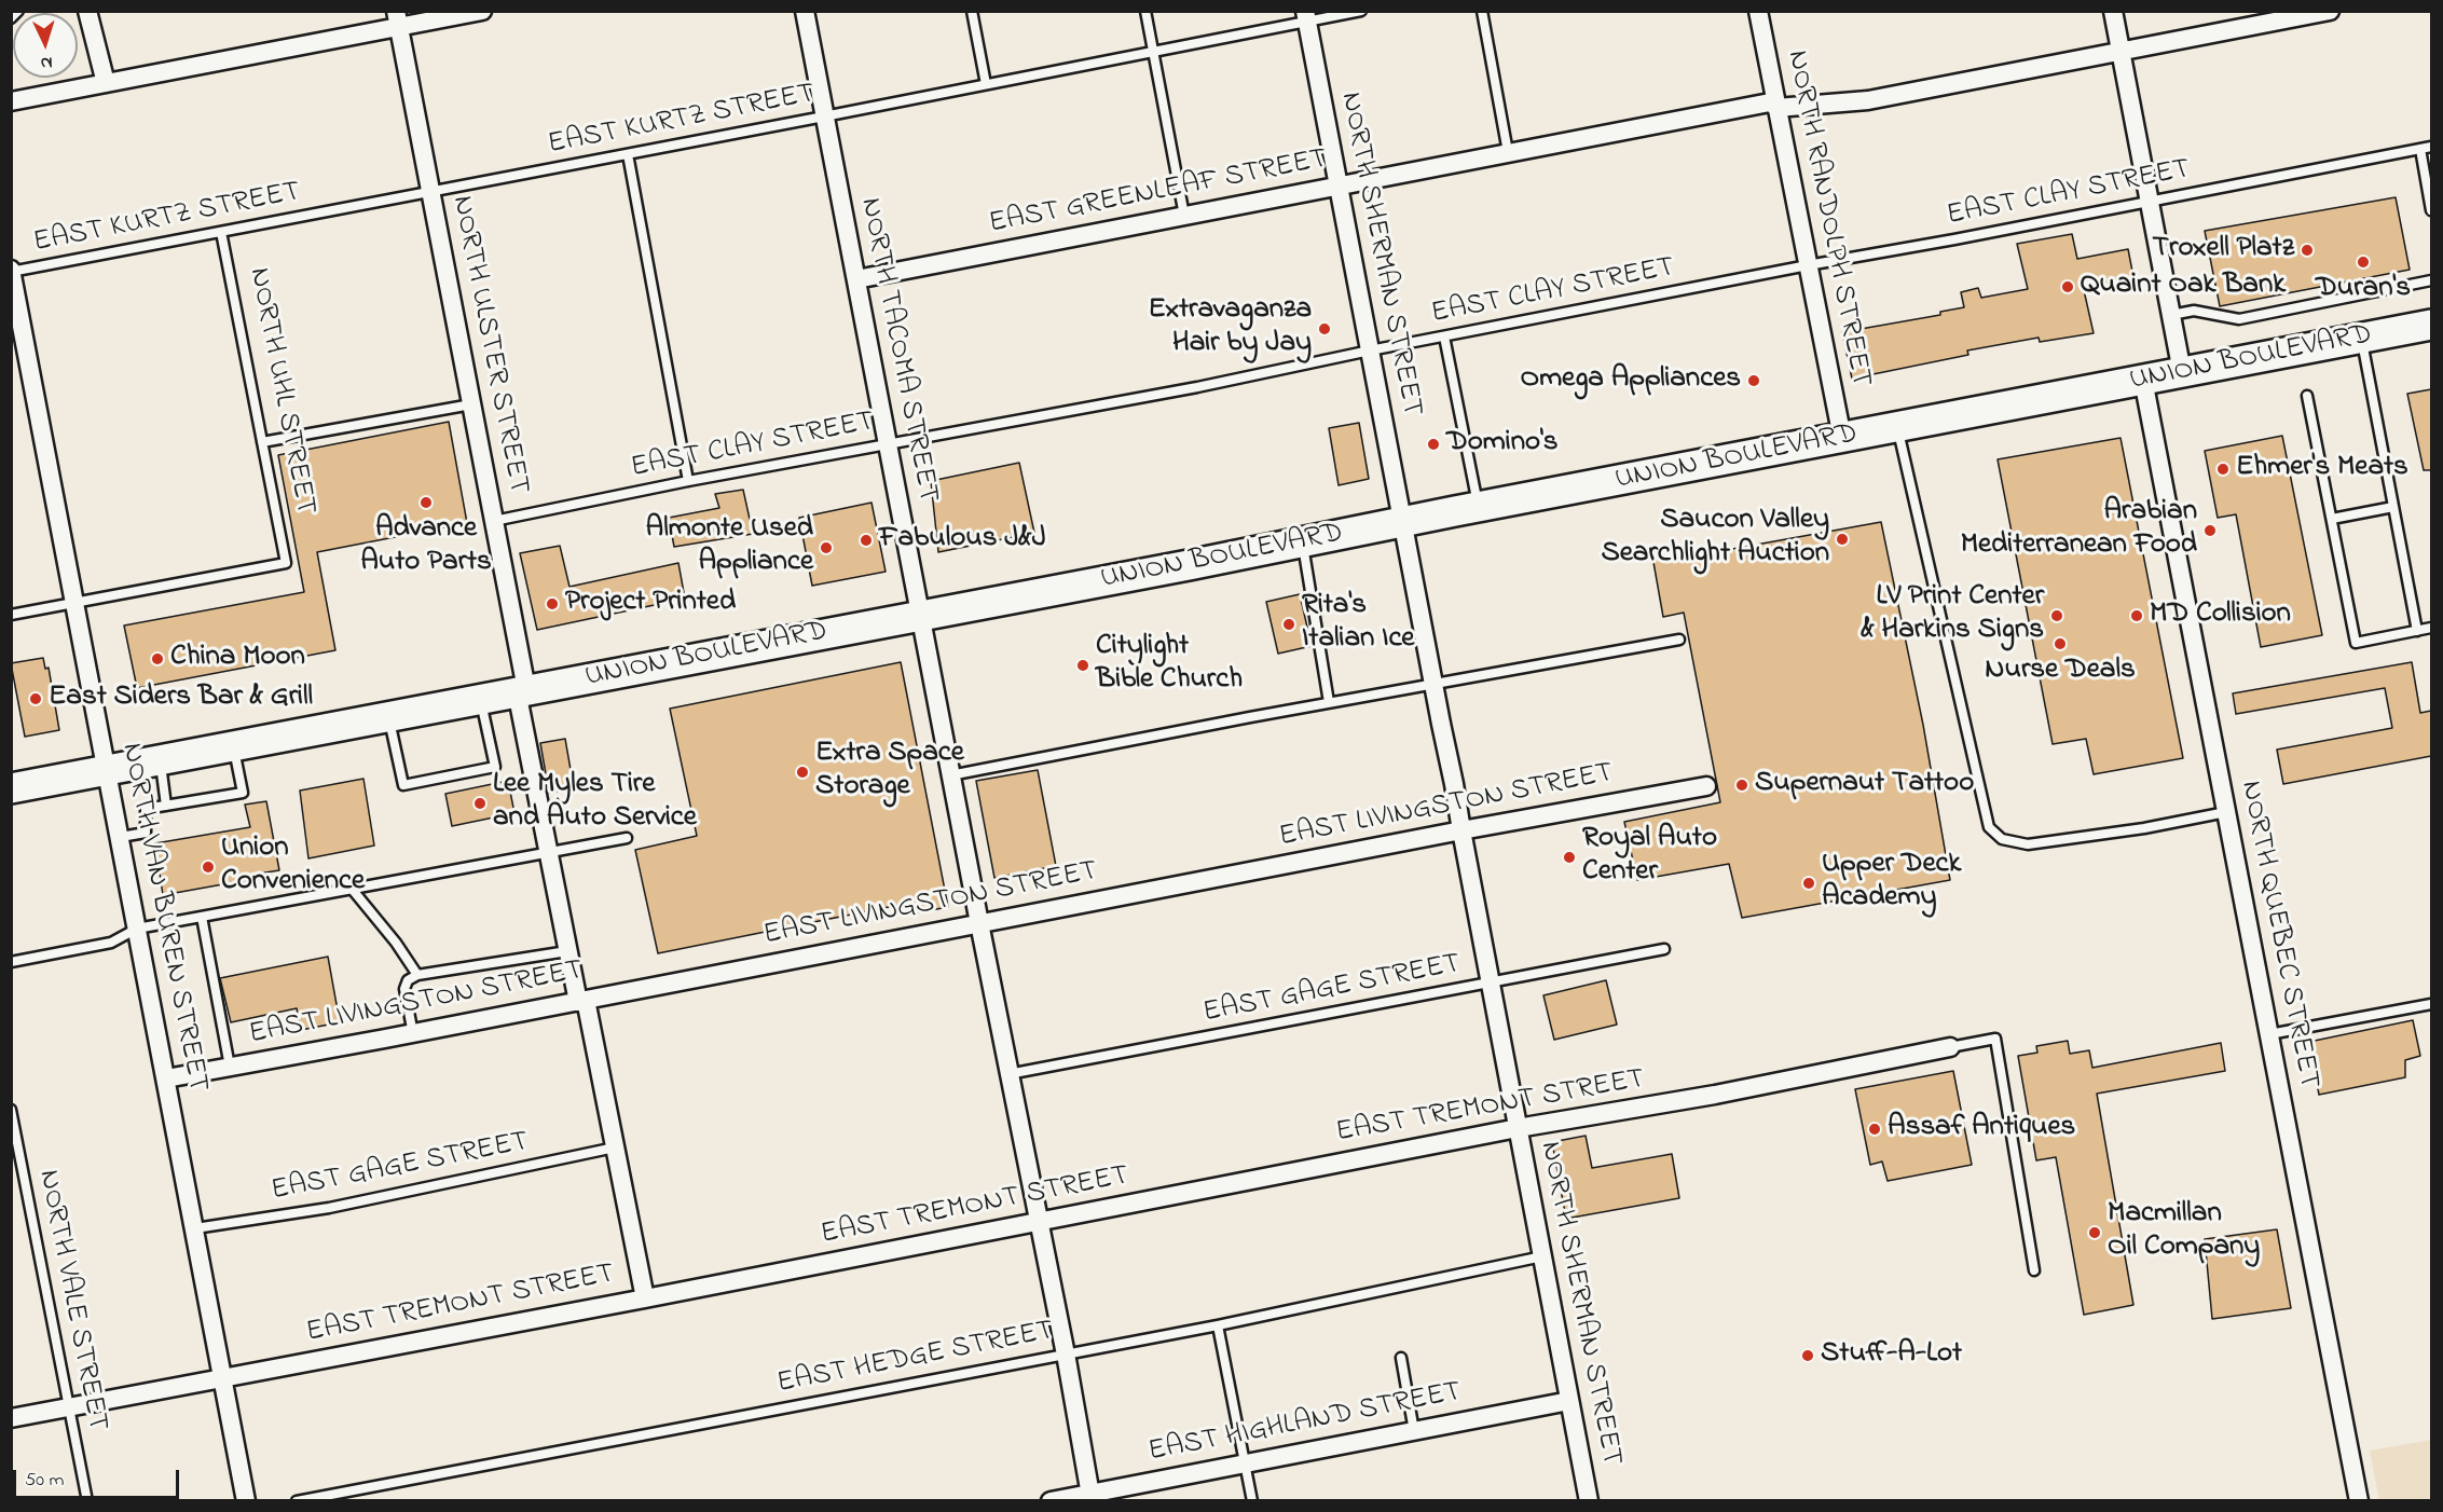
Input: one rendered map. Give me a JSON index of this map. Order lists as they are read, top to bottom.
{
  "streets": {
    "main road": ["UNION BOULEVARD"],
    "street": [
      "EAST GREENLEAF STREET",
      "NORTH RANDOLPH STREET",
      "NORTH SHERMAN STREET",
      "NORTH ULSTER STREET",
      "NORTH TACOMA STREET",
      "EAST LIVINGSTON STREET",
      "NORTH VAN BUREN STREET",
      "NORTH QUEBEC STREET",
      "EAST TREMONT STREET",
      "EAST HIGHLAND STREET"
    ],
    "lane": [
      "EAST KURTZ STREET",
      "EAST CLAY STREET",
      "NORTH UHL STREET",
      "EAST GAGE STREET",
      "NORTH VALE STREET",
      "EAST HEDGE STREET"
    ]
  },
  "crossings": [
    ["EAST KURTZ STREET", "NORTH SHERMAN STREET"],
    ["EAST KURTZ STREET", "NORTH ULSTER STREET"],
    ["EAST KURTZ STREET", "NORTH TACOMA STREET"],
    ["EAST KURTZ STREET", "NORTH UHL STREET"],
    ["EAST KURTZ STREET", "NORTH VAN BUREN STREET"],
    ["EAST GREENLEAF STREET", "NORTH RANDOLPH STREET"],
    ["EAST GREENLEAF STREET", "NORTH SHERMAN STREET"],
    ["EAST GREENLEAF STREET", "NORTH TACOMA STREET"],
    ["EAST CLAY STREET", "NORTH RANDOLPH STREET"],
    ["EAST CLAY STREET", "NORTH SHERMAN STREET"],
    ["EAST CLAY STREET", "NORTH ULSTER STREET"],
    ["EAST CLAY STREET", "NORTH TACOMA STREET"],
    ["NORTH RANDOLPH STREET", "UNION BOULEVARD"],
    ["NORTH SHERMAN STREET", "UNION BOULEVARD"],
    ["NORTH SHERMAN STREET", "EAST LIVINGSTON STREET"],
    ["NORTH SHERMAN STREET", "EAST GAGE STREET"],
    ["NORTH SHERMAN STREET", "EAST TREMONT STREET"],
    ["NORTH SHERMAN STREET", "EAST HEDGE STREET"],
    ["NORTH SHERMAN STREET", "EAST HIGHLAND STREET"],
    ["NORTH ULSTER STREET", "UNION BOULEVARD"],
    ["NORTH ULSTER STREET", "EAST LIVINGSTON STREET"],
    ["NORTH ULSTER STREET", "EAST GAGE STREET"],
    ["NORTH ULSTER STREET", "EAST TREMONT STREET"],
    ["NORTH TACOMA STREET", "UNION BOULEVARD"],
    ["NORTH TACOMA STREET", "EAST LIVINGSTON STREET"],
    ["NORTH TACOMA STREET", "EAST GAGE STREET"],
    ["NORTH TACOMA STREET", "EAST TREMONT STREET"],
    ["NORTH TACOMA STREET", "EAST HEDGE STREET"],
    ["NORTH TACOMA STREET", "EAST HIGHLAND STREET"],
    ["UNION BOULEVARD", "NORTH VAN BUREN STREET"],
    ["UNION BOULEVARD", "NORTH QUEBEC STREET"],
    ["NORTH UHL STREET", "NORTH VAN BUREN STREET"],
    ["EAST LIVINGSTON STREET", "NORTH VAN BUREN STREET"],
    ["NORTH VAN BUREN STREET", "EAST GAGE STREET"],
    ["NORTH VAN BUREN STREET", "EAST TREMONT STREET"],
    ["EAST TREMONT STREET", "NORTH VALE STREET"]
  ],
  "places": [
    "Troxell Platz",
    "Duran's",
    "Quaint Oak Bank",
    "Extravaganza Hair by Jay",
    "Omega Appliances",
    "Domino's",
    "Ehmer's Meats",
    "Advance Auto Parts",
    "Arabian Mediterranean Food",
    "Saucon Valley Searchlight Auction",
    "Fabulous J&J",
    "Almonte Used Appliance",
    "Project Printed",
    "LV Print Center & Harkins Signs",
    "MD Collision",
    "Rita's Italian Ice",
    "Nurse Deals",
    "China Moon",
    "Citylight Bible Church",
    "East Siders Bar & Grill",
    "Extra Space Storage",
    "Supernaut Tattoo",
    "Lee Myles Tire and Auto Service",
    "Royal Auto Center",
    "Union Convenience",
    "Upper Deck Academy",
    "Assaf Antiques",
    "Macmillan Oil Company",
    "Stuff-A-Lot"
  ],
  "scale_bar": "50 m",
  "north": "bottom"
}
